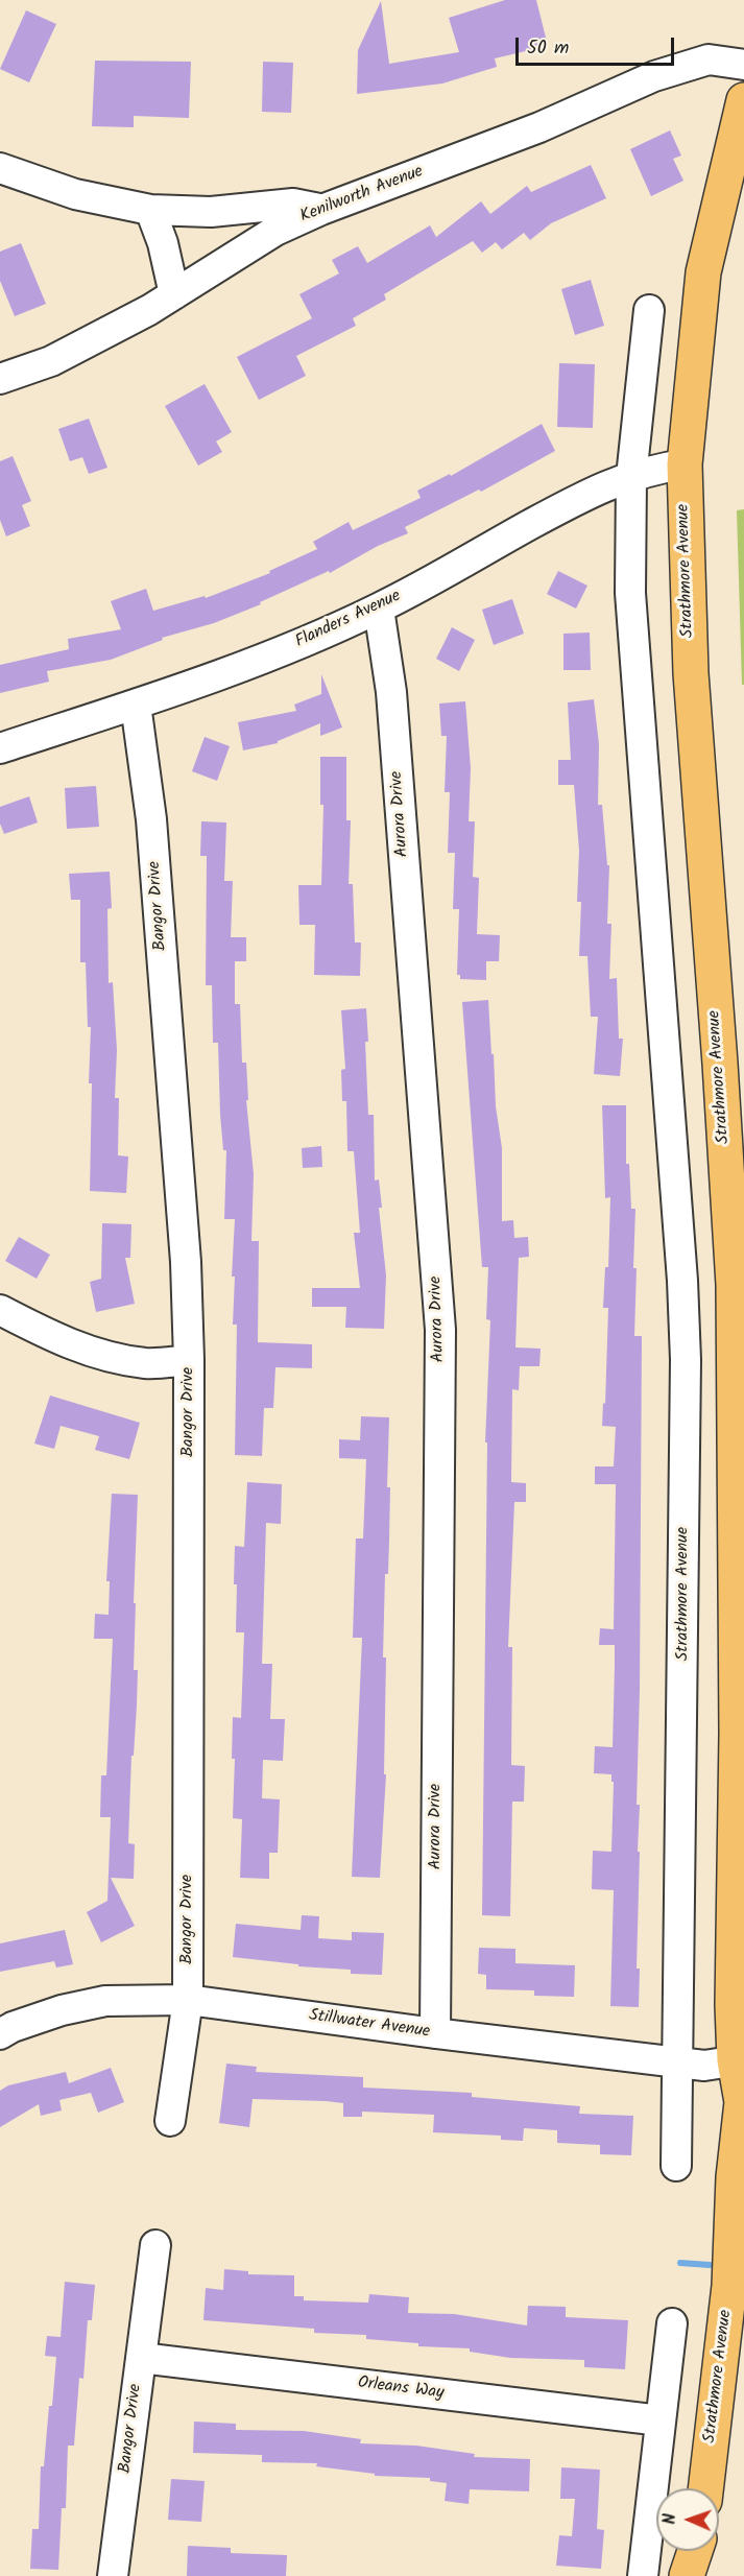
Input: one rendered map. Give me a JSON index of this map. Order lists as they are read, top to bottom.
{
  "streets": {
    "main road": ["Strathmore Avenue"],
    "street": [
      "Kenilworth Avenue",
      "Flanders Avenue",
      "Aurora Drive",
      "Bangor Drive",
      "Stillwater Avenue",
      "Orleans Way"
    ]
  },
  "crossings": [
    ["Strathmore Avenue", "Flanders Avenue"],
    ["Strathmore Avenue", "Stillwater Avenue"],
    ["Flanders Avenue", "Aurora Drive"],
    ["Flanders Avenue", "Bangor Drive"],
    ["Aurora Drive", "Stillwater Avenue"],
    ["Bangor Drive", "Stillwater Avenue"],
    ["Bangor Drive", "Orleans Way"]
  ],
  "scale_bar": "50 m",
  "north": "left"
}
